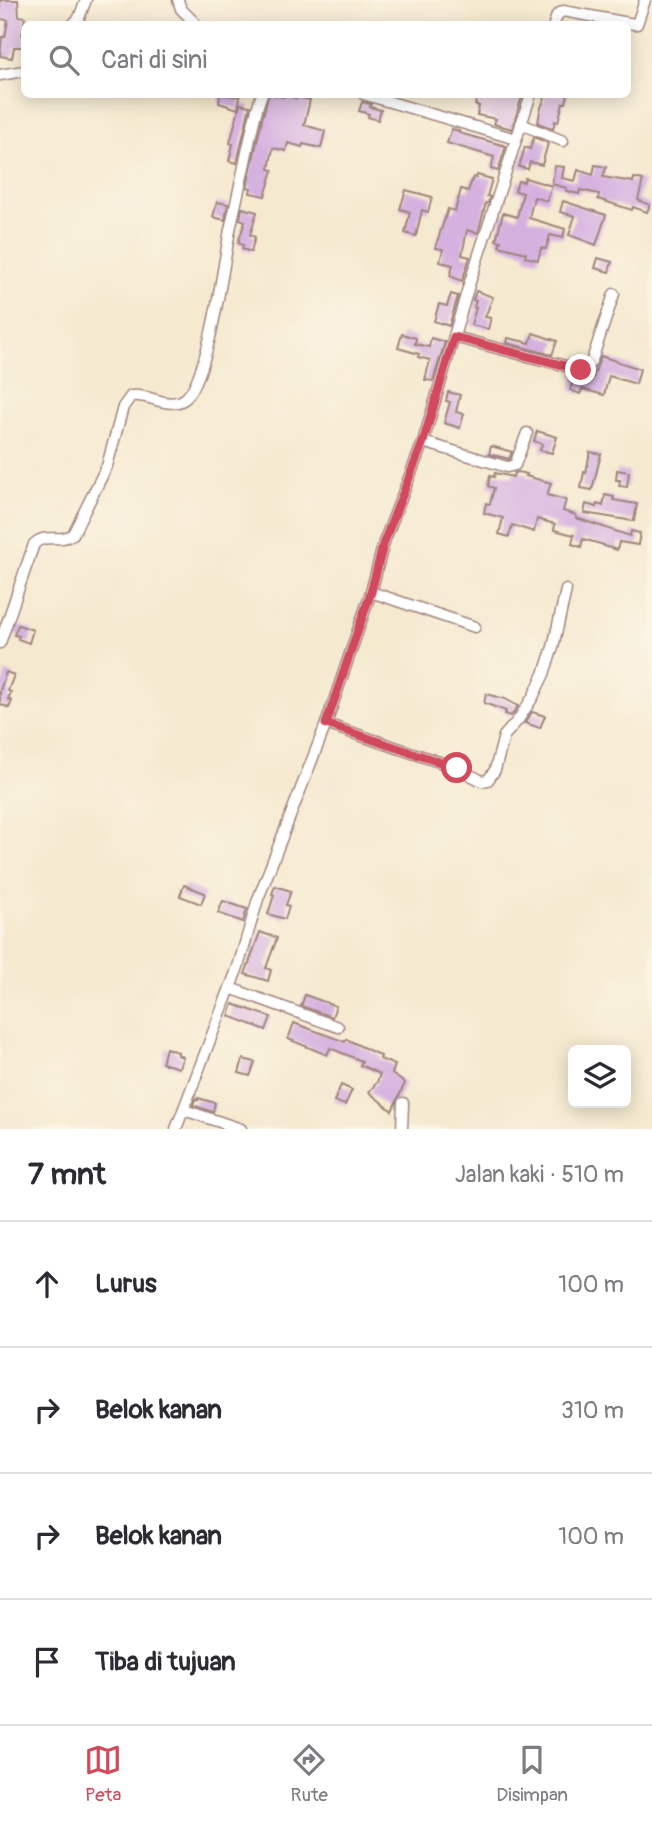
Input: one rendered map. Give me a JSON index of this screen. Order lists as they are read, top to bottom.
{
  "page": {
    "search": "Cari di sini",
    "heading": ["7 mnt", "Jalan kaki · 510 m"],
    "list": [
      ["Lurus", "100 m"],
      ["Belok kanan", "310 m"],
      ["Belok kanan", "100 m"],
      "Tiba di tujuan"
    ],
    "nav": ["Peta", "Rute", "Disimpan"]
  }
}
